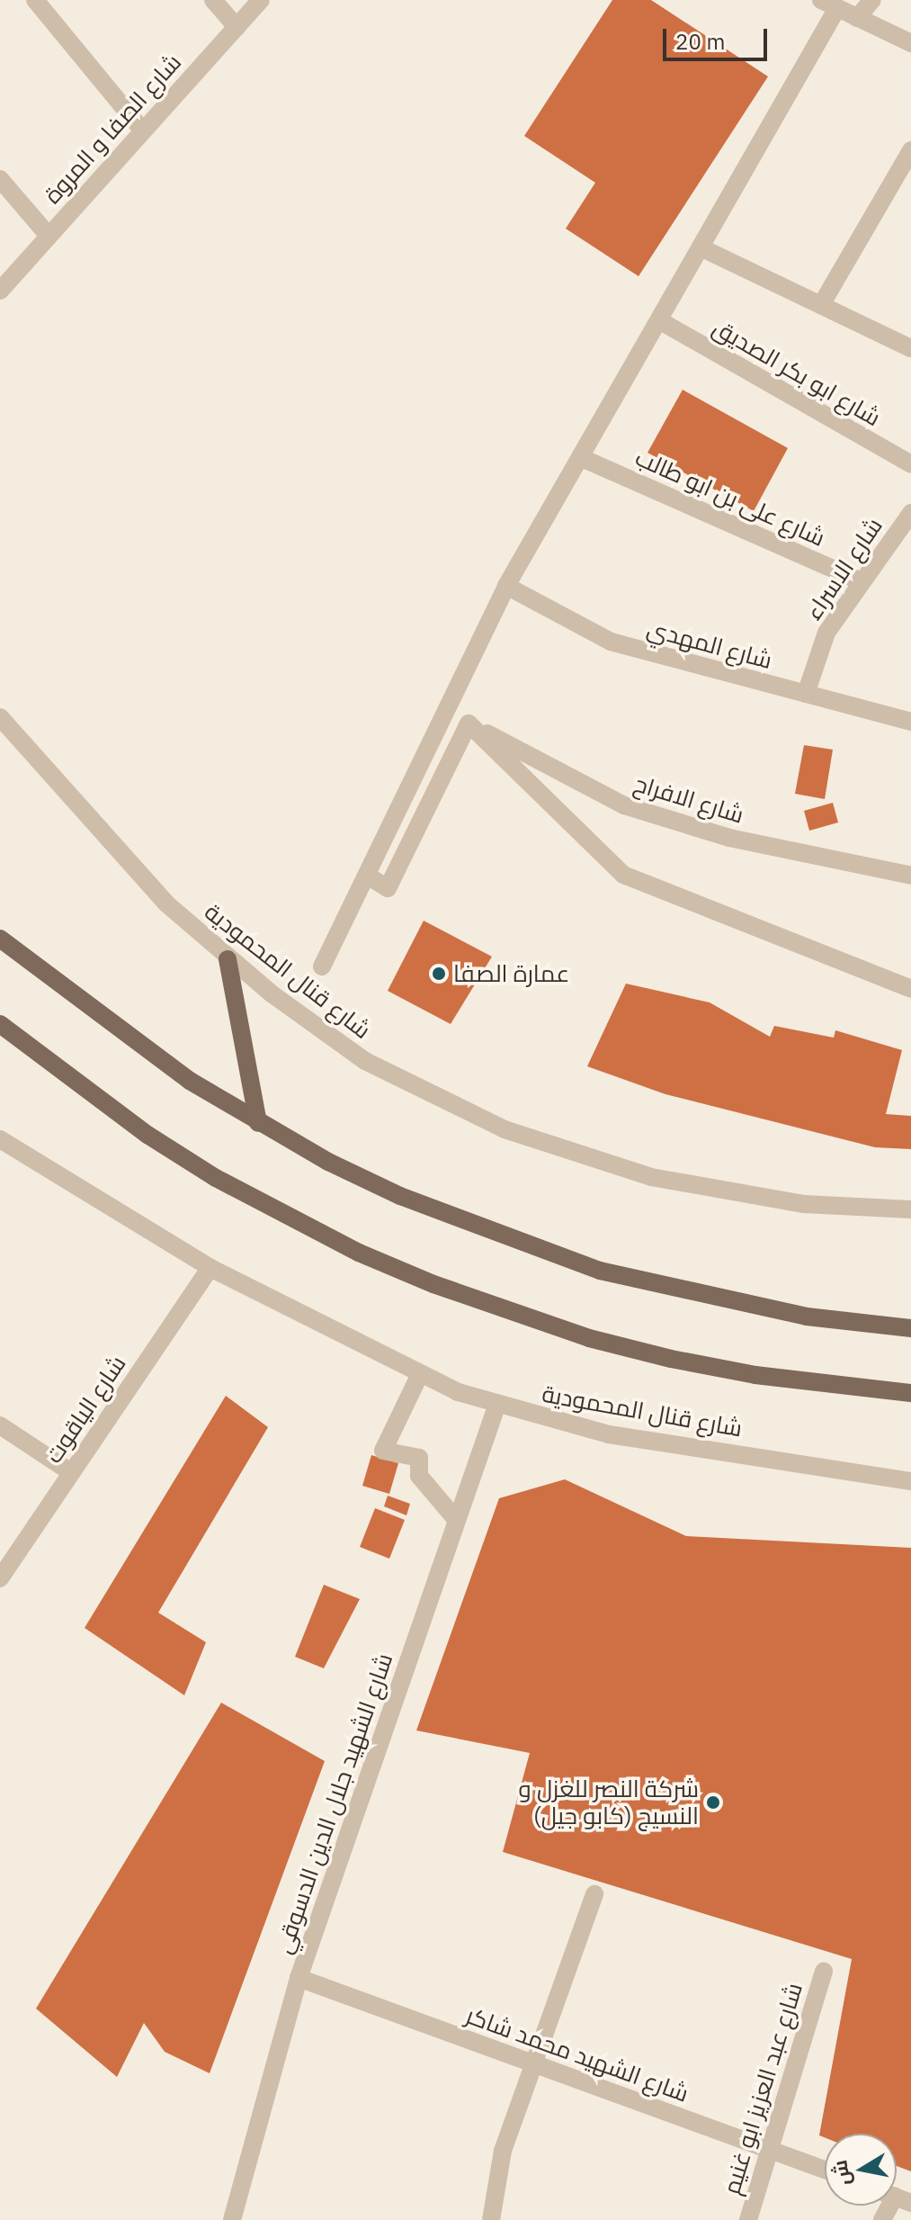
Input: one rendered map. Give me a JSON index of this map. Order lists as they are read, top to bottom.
{
  "streets": {
    "street": [
      "شارع الصفا و المروة",
      "شارع ابو بكر الصديق",
      "شارع على بن ابو طالب",
      "شارع الاسراء",
      "شارع المهدي",
      "شارع الافراح",
      "شارع قنال المحمودية",
      "شارع الياقوت",
      "شارع الشهيد جلال الدين الدسوقي",
      "شارع الشهيد محمد شاكر",
      "شارع عبد العزيز ابو غنيم"
    ]
  },
  "crossings": [
    ["شارع على بن ابو طالب", "شارع الاسراء"],
    ["شارع الاسراء", "شارع المهدي"],
    ["شارع قنال المحمودية", "شارع الياقوت"],
    ["شارع قنال المحمودية", "شارع الشهيد جلال الدين الدسوقي"],
    ["شارع الشهيد جلال الدين الدسوقي", "شارع الشهيد محمد شاكر"],
    ["شارع الشهيد محمد شاكر", "شارع عبد العزيز ابو غنيم"]
  ],
  "places": ["عمارة الصفا", "شركة النصر للغزل و النسيج (كابو جيل)"],
  "scale_bar": "20 m",
  "north": "left"
}
